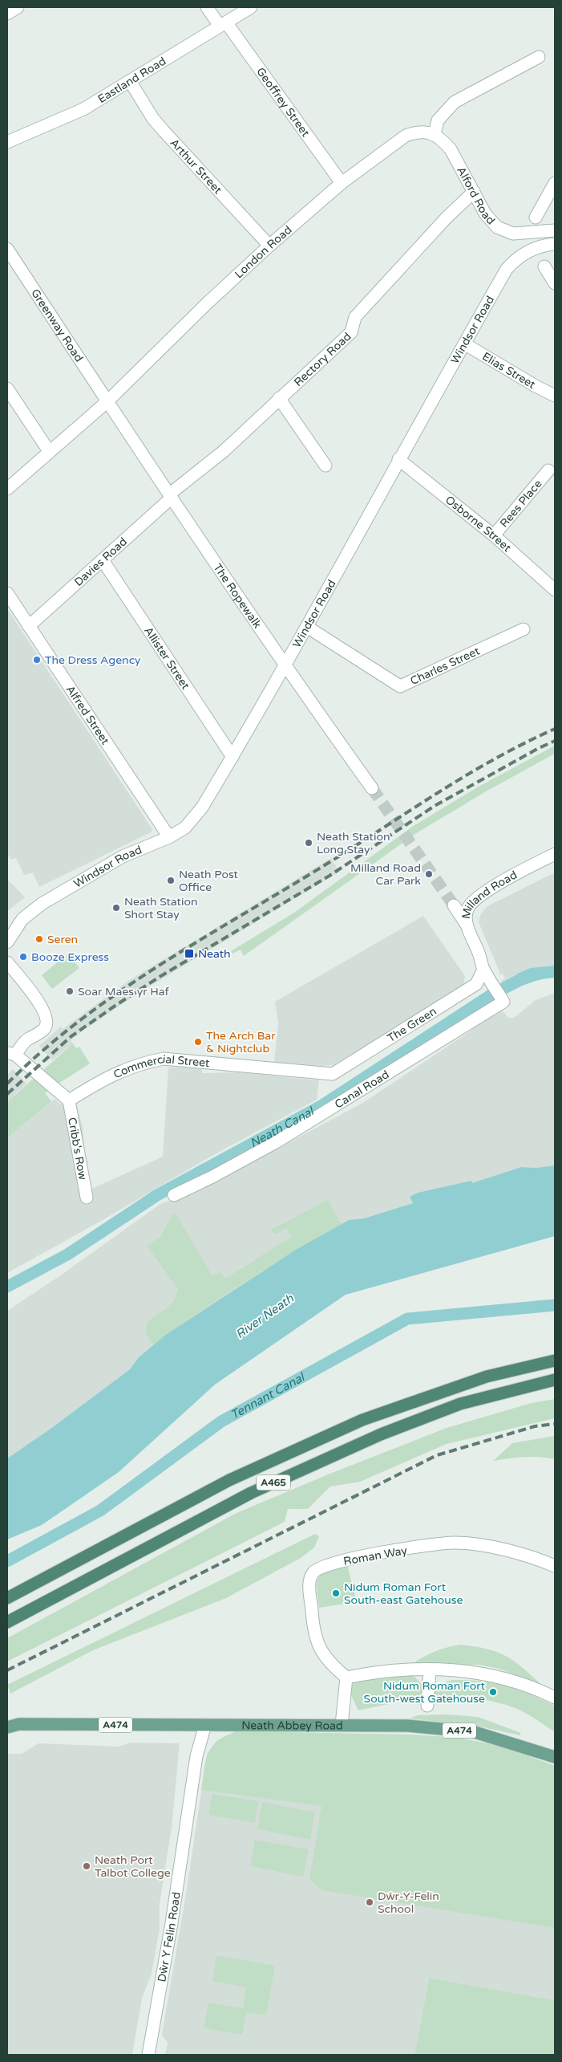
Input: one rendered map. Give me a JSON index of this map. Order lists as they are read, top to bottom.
{
  "streets": {
    "highway": ["A465"],
    "main road": ["A474", "Neath Abbey Road"],
    "street": [
      "Eastland Road",
      "Geoffrey Street",
      "Arthur Street",
      "Alford Road",
      "London Road",
      "Greenway Road",
      "Windsor Road",
      "Rectory Road",
      "Elias Street",
      "Rees Place",
      "Osborne Street",
      "Davies Road",
      "The Ropewalk",
      "Allister Street",
      "Charles Street",
      "Alfred Street",
      "Milland Road",
      "The Green",
      "Commercial Street",
      "Canal Road",
      "Cribb's Row",
      "Roman Way",
      "Dŵr Y Felin Road"
    ]
  },
  "crossings": [
    ["Eastland Road", "Geoffrey Street"],
    ["Eastland Road", "Arthur Street"],
    ["Geoffrey Street", "London Road"],
    ["Arthur Street", "London Road"],
    ["Alford Road", "London Road"],
    ["Alford Road", "Rectory Road"],
    ["London Road", "Greenway Road"],
    ["London Road", "The Ropewalk"],
    ["Greenway Road", "The Ropewalk"],
    ["Windsor Road", "Elias Street"],
    ["Windsor Road", "Osborne Street"],
    ["Windsor Road", "The Ropewalk"],
    ["Windsor Road", "Allister Street"],
    ["Windsor Road", "Charles Street"],
    ["Windsor Road", "Alfred Street"],
    ["Rectory Road", "Davies Road"],
    ["Rectory Road", "The Ropewalk"],
    ["Rees Place", "Osborne Street"],
    ["Davies Road", "The Ropewalk"],
    ["Davies Road", "Allister Street"],
    ["Davies Road", "Alfred Street"],
    ["Milland Road", "The Green"],
    ["Milland Road", "Canal Road"],
    ["The Green", "Commercial Street"],
    ["Commercial Street", "Cribb's Row"],
    ["Neath Abbey Road", "Dŵr Y Felin Road"]
  ],
  "water": ["Neath Canal", "River Neath", "Tennant Canal"],
  "places": {
    "other": [
      "The Dress Agency",
      "Neath Station Long Stay",
      "Milland Road Car Park",
      "Neath Post Office",
      "Neath Station Short Stay",
      "Seren",
      "Booze Express",
      "Soar Maes yr Haf",
      "The Arch Bar & Nightclub",
      "Nidum Roman Fort South-east Gatehouse",
      "Nidum Roman Fort South-west Gatehouse",
      "Neath Port Talbot College",
      "Dŵr-Y-Felin School"
    ],
    "transit": ["Neath"]
  }
}
